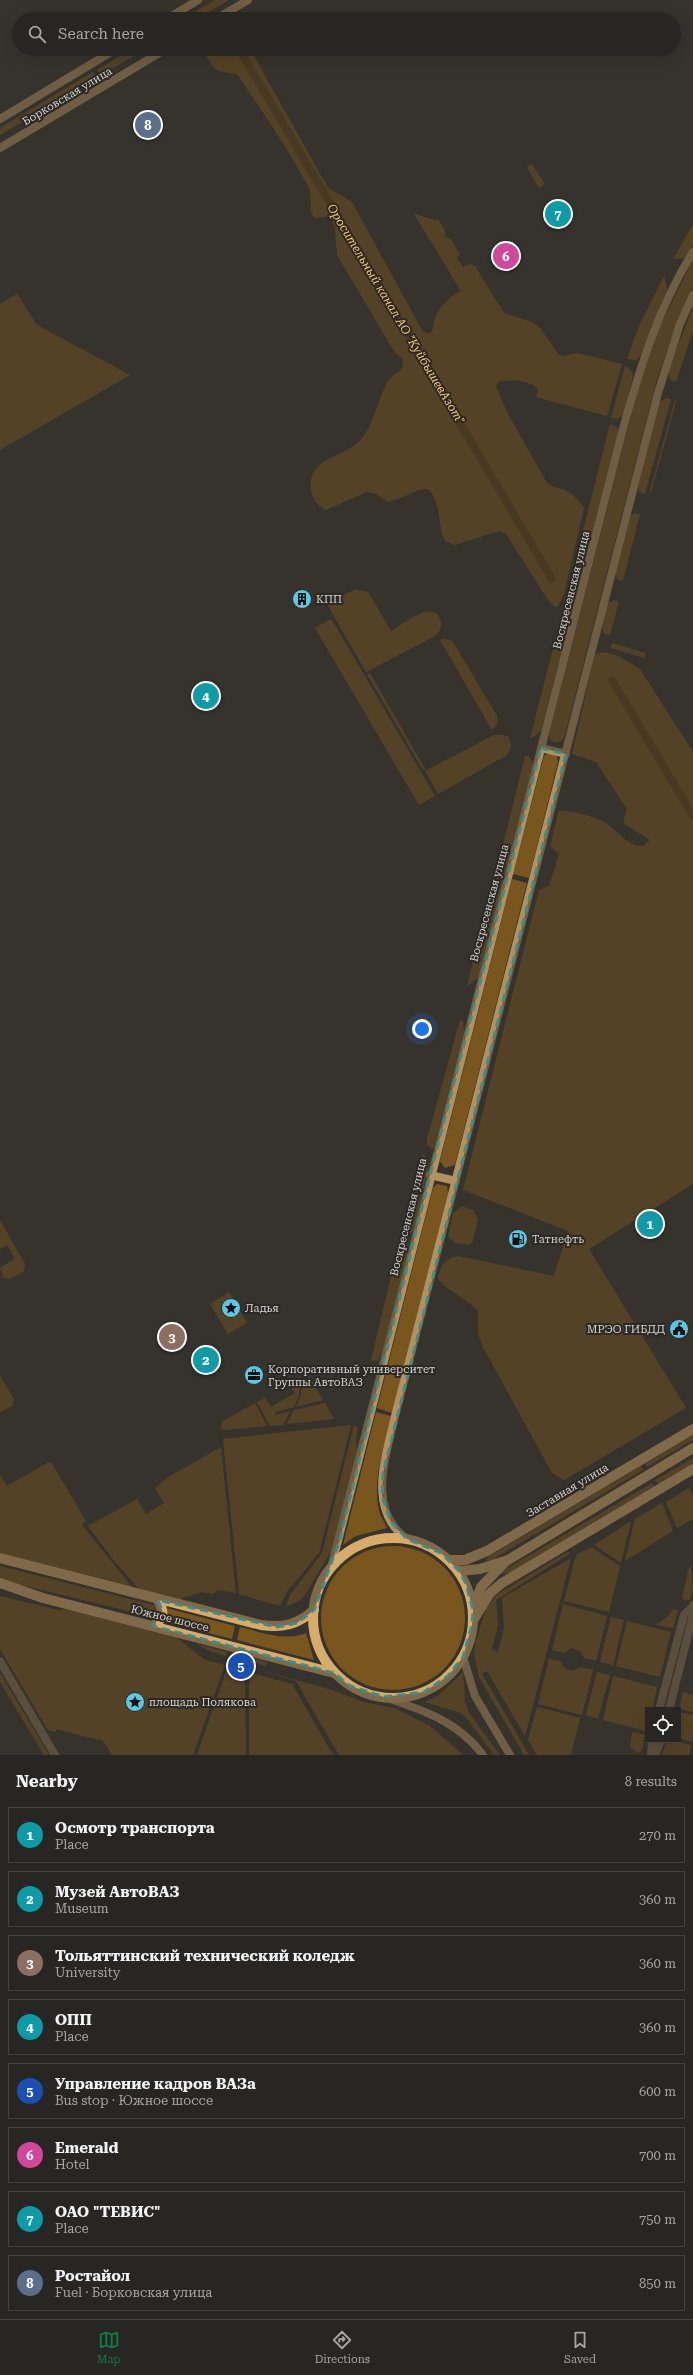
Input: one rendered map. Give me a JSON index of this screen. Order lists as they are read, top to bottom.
{
  "streets": {
    "main road": [
      "Борковская улица",
      "Воскресенская улица",
      "Заставная улица",
      "Южное шоссе"
    ]
  },
  "water": ["Оросительный канал АО \"КуйбышевАзот\""],
  "places": {
    "building": ["КПП"],
    "fuel station": ["Татнефть"],
    "place": ["Ладья", "площадь Полякова"],
    "public building": ["МРЭО ГИБДД"],
    "office": ["Корпоративный университет Группы АвтоВАЗ"]
  },
  "page": {
    "search": "Search here",
    "pins": [
      "8",
      "7",
      "6",
      "4",
      "1",
      "3",
      "2",
      "5"
    ],
    "heading": ["Nearby", "8 results"],
    "list": [
      {
        "mark": "1",
        "name": "Осмотр транспорта",
        "note": "Place",
        "value": "270 m"
      },
      {
        "mark": "2",
        "name": "Музей АвтоВАЗ",
        "note": "Museum",
        "value": "360 m"
      },
      {
        "mark": "3",
        "name": "Тольяттинский технический коледж",
        "note": "University",
        "value": "360 m"
      },
      {
        "mark": "4",
        "name": "ОПП",
        "note": "Place",
        "value": "360 m"
      },
      {
        "mark": "5",
        "name": "Управление кадров ВАЗа",
        "note": "Bus stop · Южное шоссе",
        "value": "600 m"
      },
      {
        "mark": "6",
        "name": "Emerald",
        "note": "Hotel",
        "value": "700 m"
      },
      {
        "mark": "7",
        "name": "ОАО \"ТЕВИС\"",
        "note": "Place",
        "value": "750 m"
      },
      {
        "mark": "8",
        "name": "Ростайол",
        "note": "Fuel · Борковская улица",
        "value": "850 m"
      }
    ],
    "nav": ["Map", "Directions", "Saved"]
  }
}
